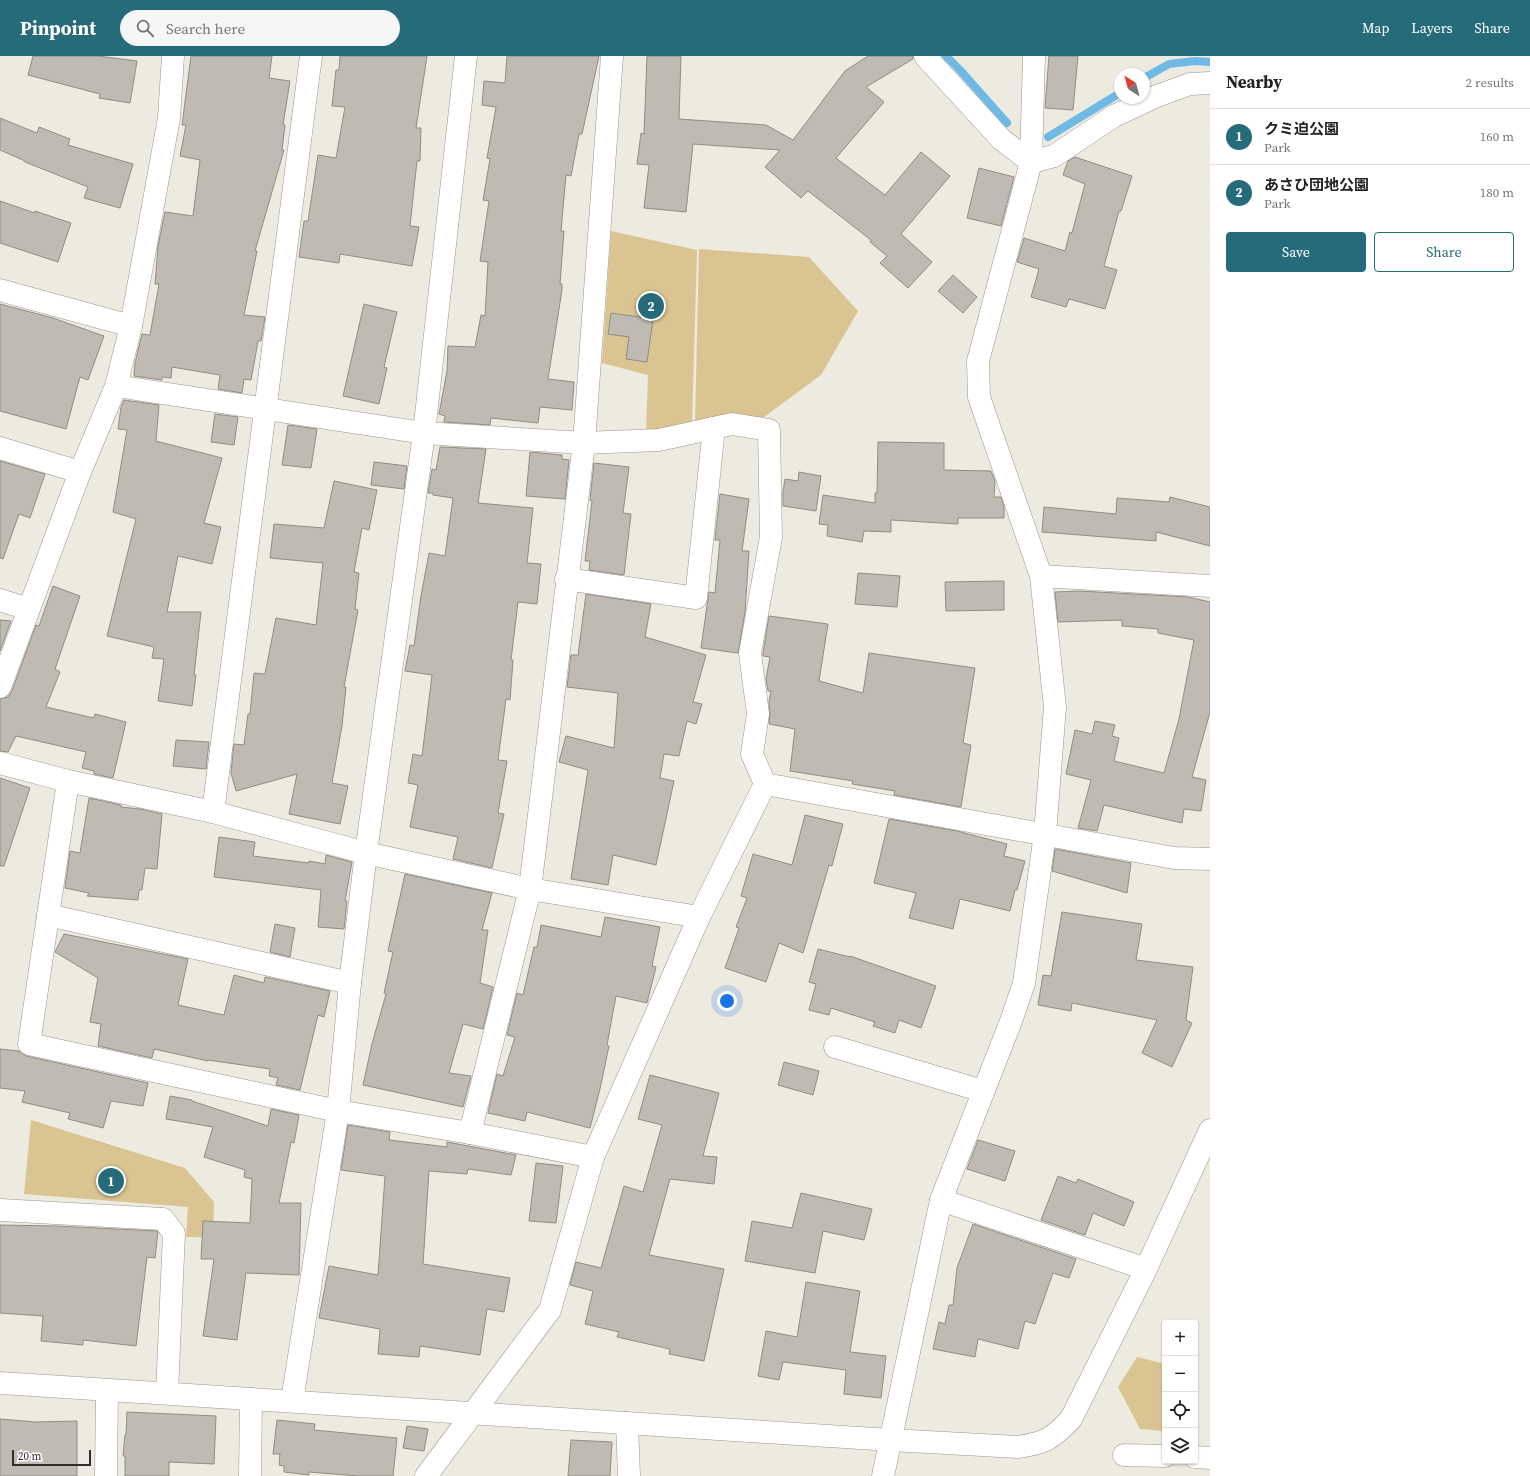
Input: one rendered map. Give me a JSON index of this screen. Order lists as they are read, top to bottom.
{
  "scale_bar": "20 m",
  "north": "top left",
  "page": {
    "header": "Pinpoint",
    "search": "Search here",
    "nav": ["Map", "Layers", "Share"],
    "heading": ["Nearby", "2 results"],
    "list": [
      {
        "mark": "1",
        "name": "クミ迫公園",
        "note": "Park",
        "value": "160 m"
      },
      {
        "mark": "2",
        "name": "あさひ団地公園",
        "note": "Park",
        "value": "180 m"
      }
    ],
    "buttons": ["Save", "Share"],
    "pins": ["2", "1"],
    "map_buttons": ["+", "−"],
    "scale": "20 m"
  }
}
